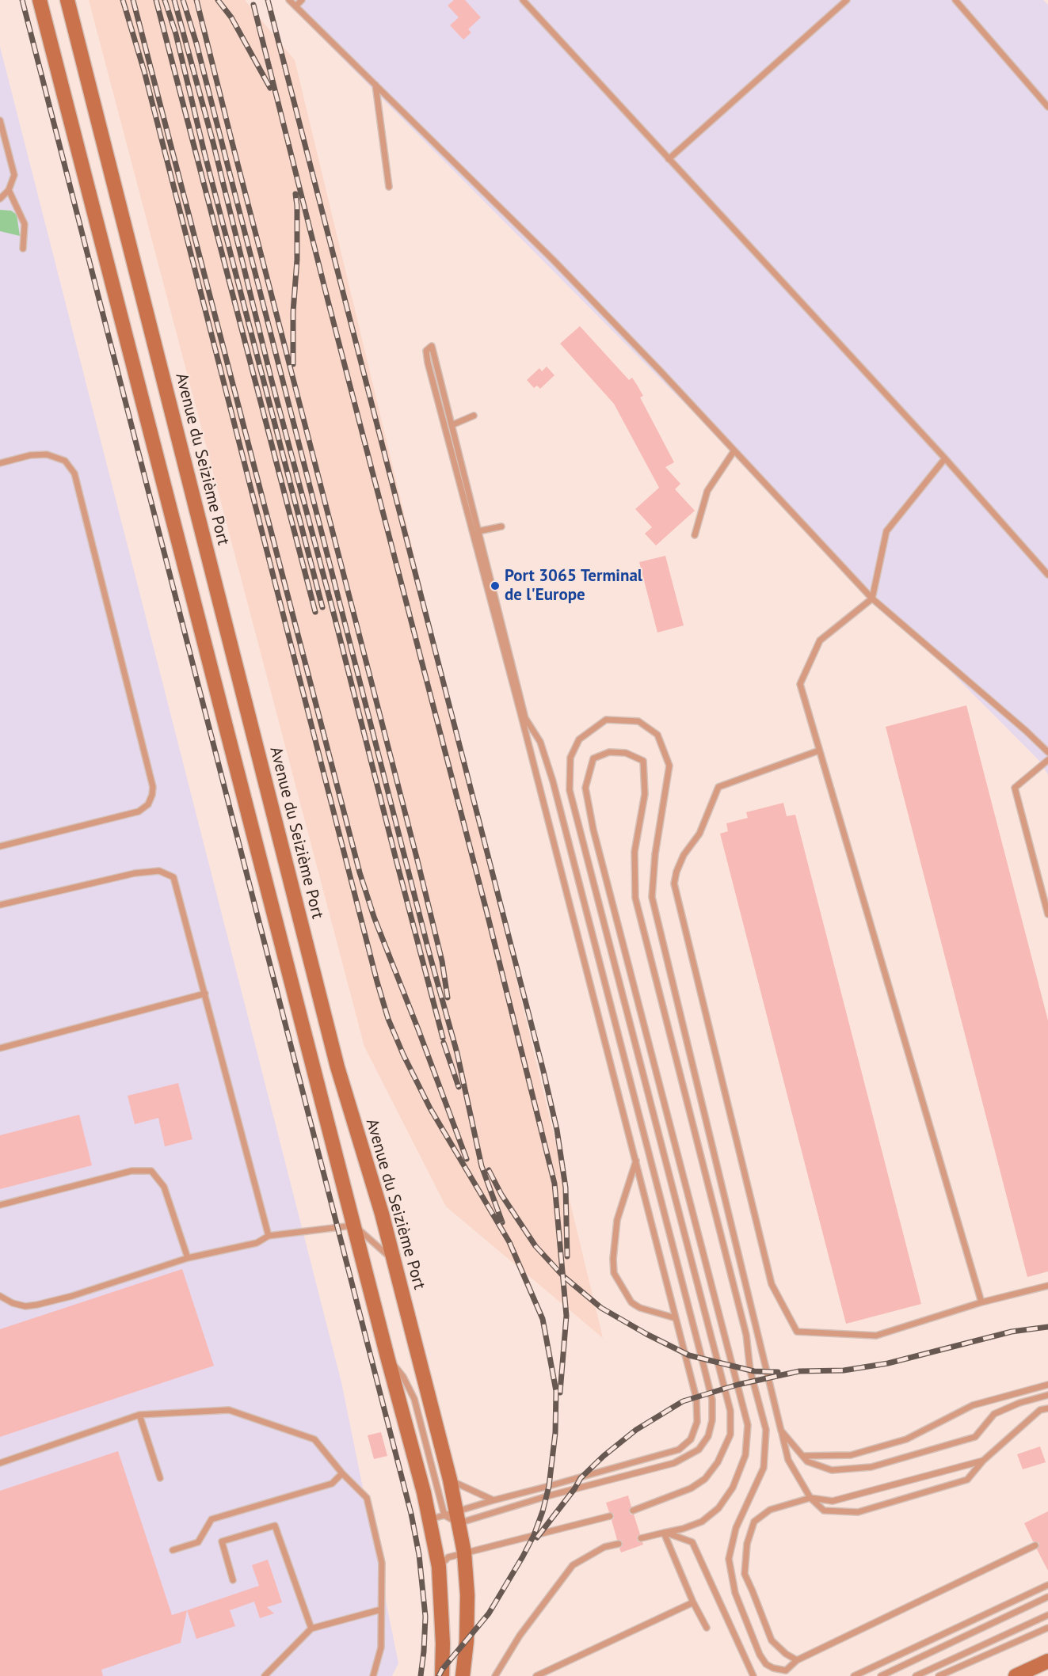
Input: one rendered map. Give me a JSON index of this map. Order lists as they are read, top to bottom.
{
  "streets": {
    "main road": ["Avenue du Seizième Port"]
  },
  "places": ["Port 3065 Terminal de l'Europe"]
}
